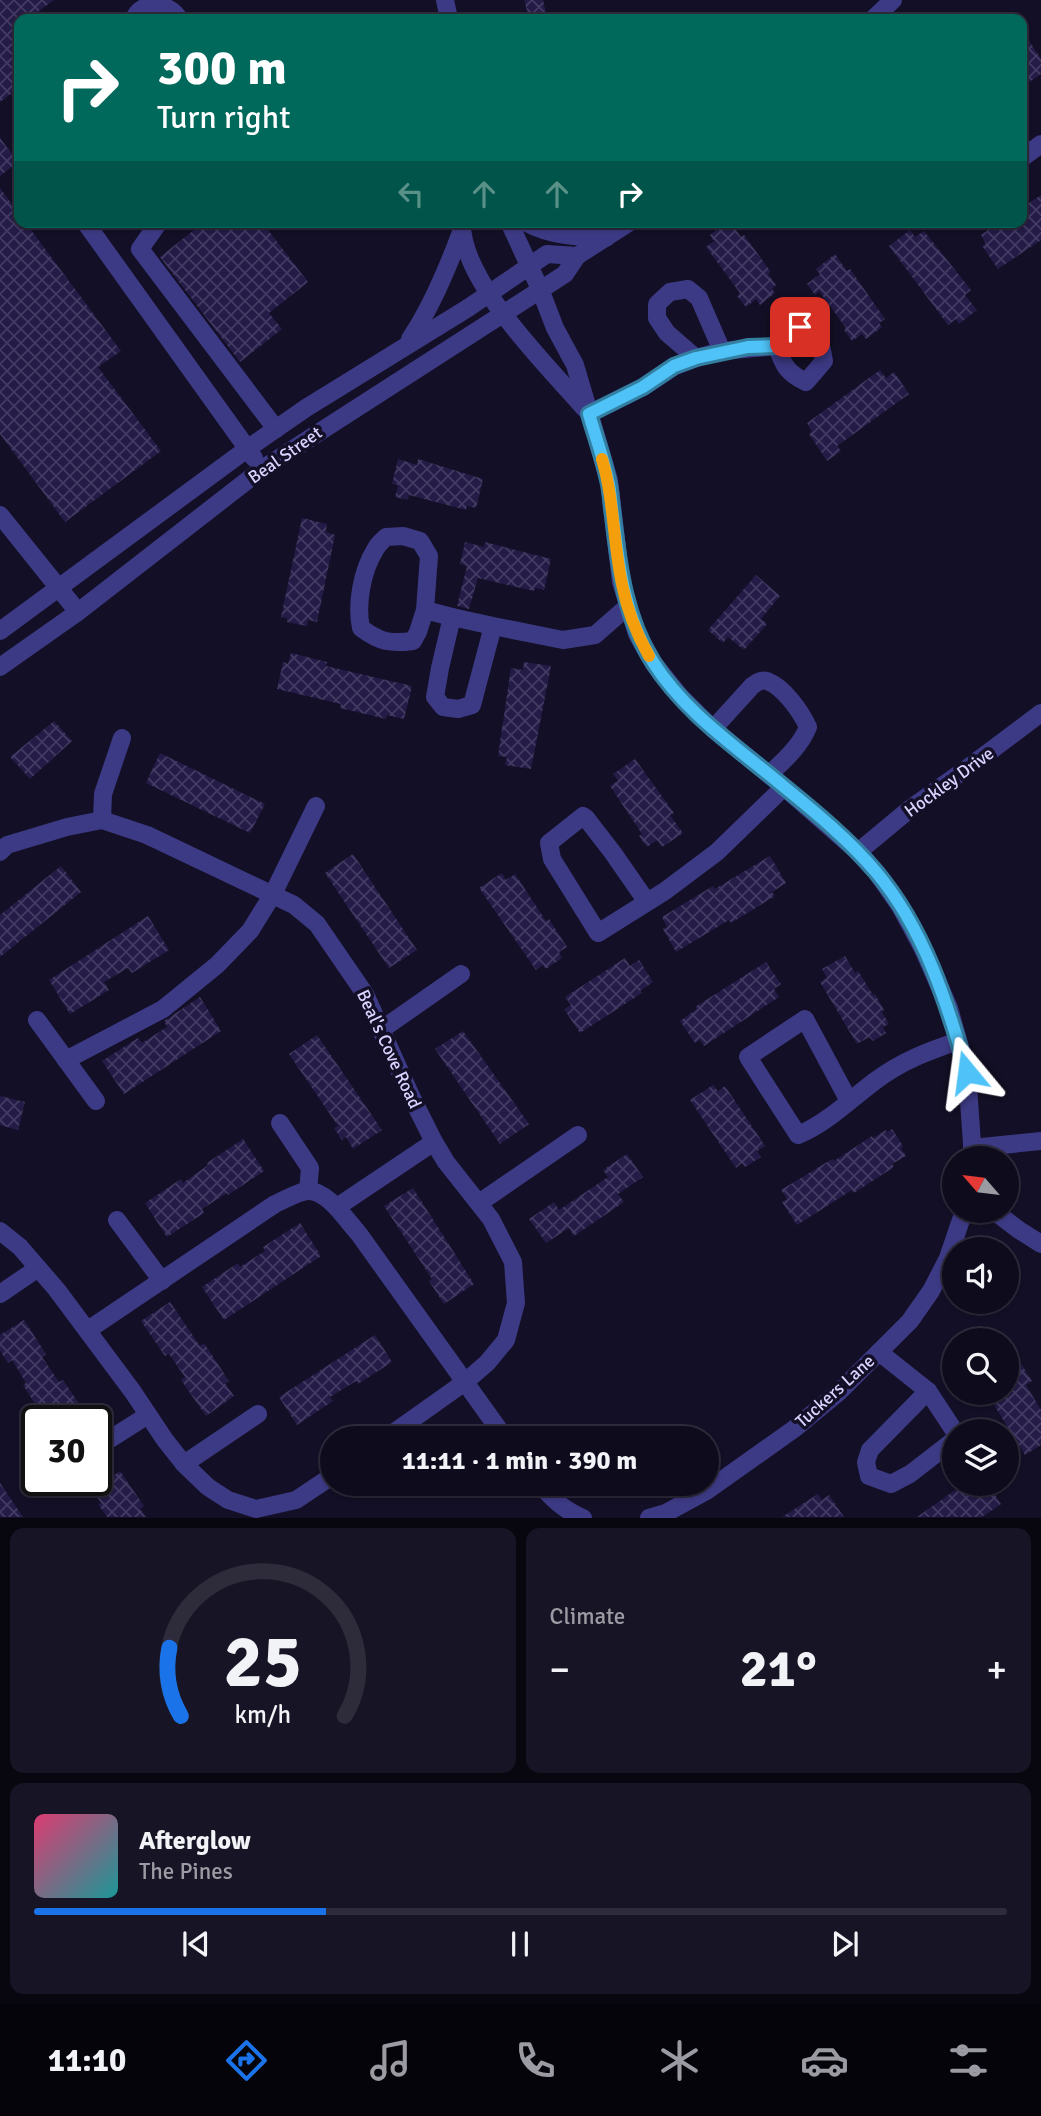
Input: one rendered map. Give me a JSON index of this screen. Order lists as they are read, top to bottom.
{
  "streets": {
    "street": [
      "Beal Street",
      "Hockley Drive",
      "Beal's Cove Road",
      "Tuckers Lane"
    ]
  },
  "north": "top left",
  "page": {
    "turn": ["300 m", "Turn right"],
    "limit": "30",
    "trip": "11:11 · 1 min · 390 m",
    "tile": "Climate",
    "heat": ["−", "21°", "+"],
    "song": ["Afterglow", "The Pines"],
    "tabs": "11:10",
    "gauge": ["25", "km/h"]
  }
}
